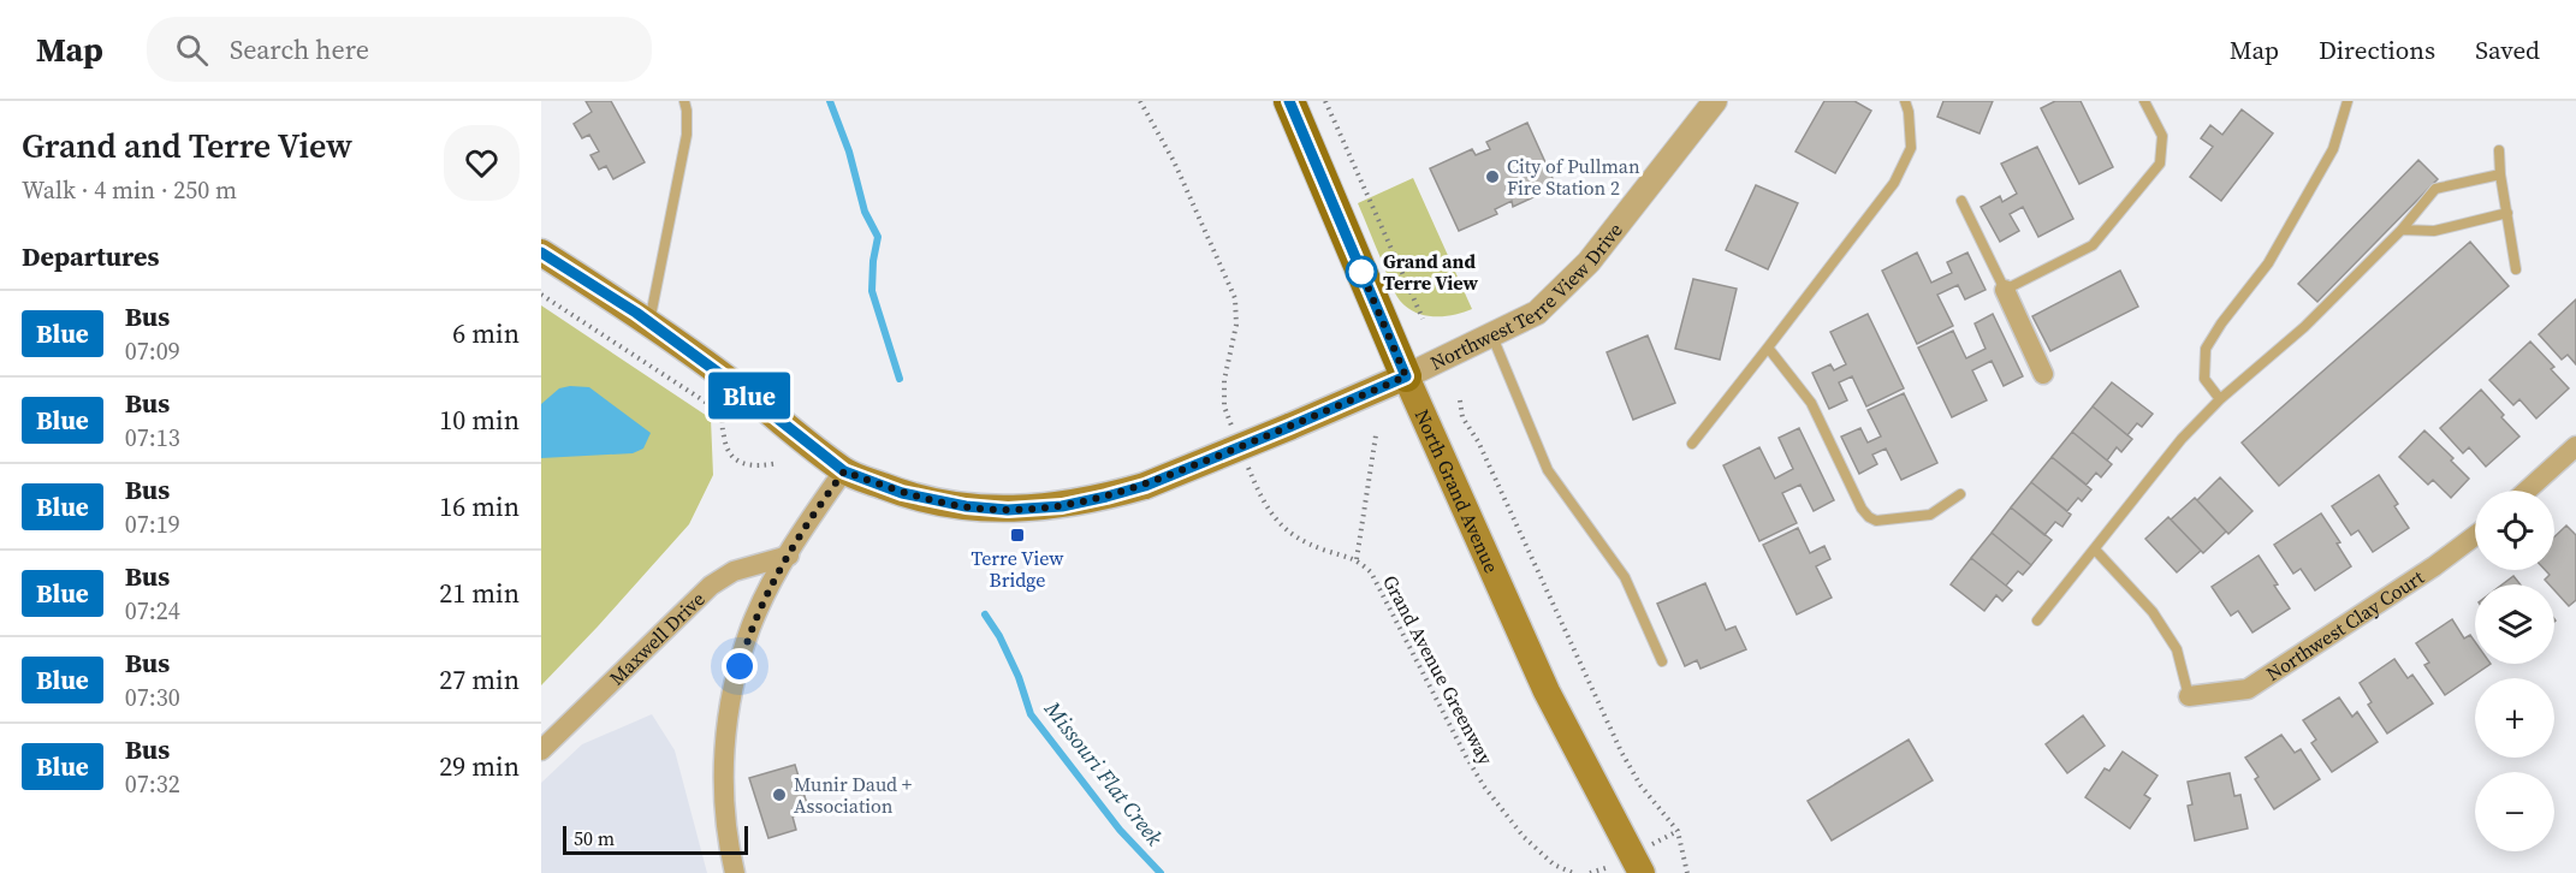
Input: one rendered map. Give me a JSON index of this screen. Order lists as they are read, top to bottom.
{
  "streets": {
    "main road": ["North Grand Avenue"],
    "street": ["Northwest Terre View Drive", "Northwest Clay Court", "Maxwell Drive"],
    "path": ["Grand Avenue Greenway"]
  },
  "crossings": [
    ["Northwest Terre View Drive", "North Grand Avenue"]
  ],
  "water": ["Missouri Flat Creek"],
  "places": {
    "other": ["City of Pullman Fire Station 2", "Grand and Terre View", "Munir Daud + Association"],
    "transit": ["Terre View Bridge"]
  },
  "lines": ["bus line Blue"],
  "scale_bar": "50 m",
  "page": {
    "header": "Map",
    "search": "Search here",
    "nav": ["Map", "Directions", "Saved"],
    "heading": [
      ["Grand and Terre View", "Walk · 4 min · 250 m"],
      "Departures"
    ],
    "on_map": "Blue",
    "list": [
      {
        "mark": "Blue",
        "name": "Bus",
        "note": "07:09",
        "value": "6 min"
      },
      {
        "mark": "Blue",
        "name": "Bus",
        "note": "07:13",
        "value": "10 min"
      },
      {
        "mark": "Blue",
        "name": "Bus",
        "note": "07:19",
        "value": "16 min"
      },
      {
        "mark": "Blue",
        "name": "Bus",
        "note": "07:24",
        "value": "21 min"
      },
      {
        "mark": "Blue",
        "name": "Bus",
        "note": "07:30",
        "value": "27 min"
      },
      {
        "mark": "Blue",
        "name": "Bus",
        "note": "07:32",
        "value": "29 min"
      }
    ],
    "map_buttons": ["+", "−"],
    "scale": "50 m"
  }
}
